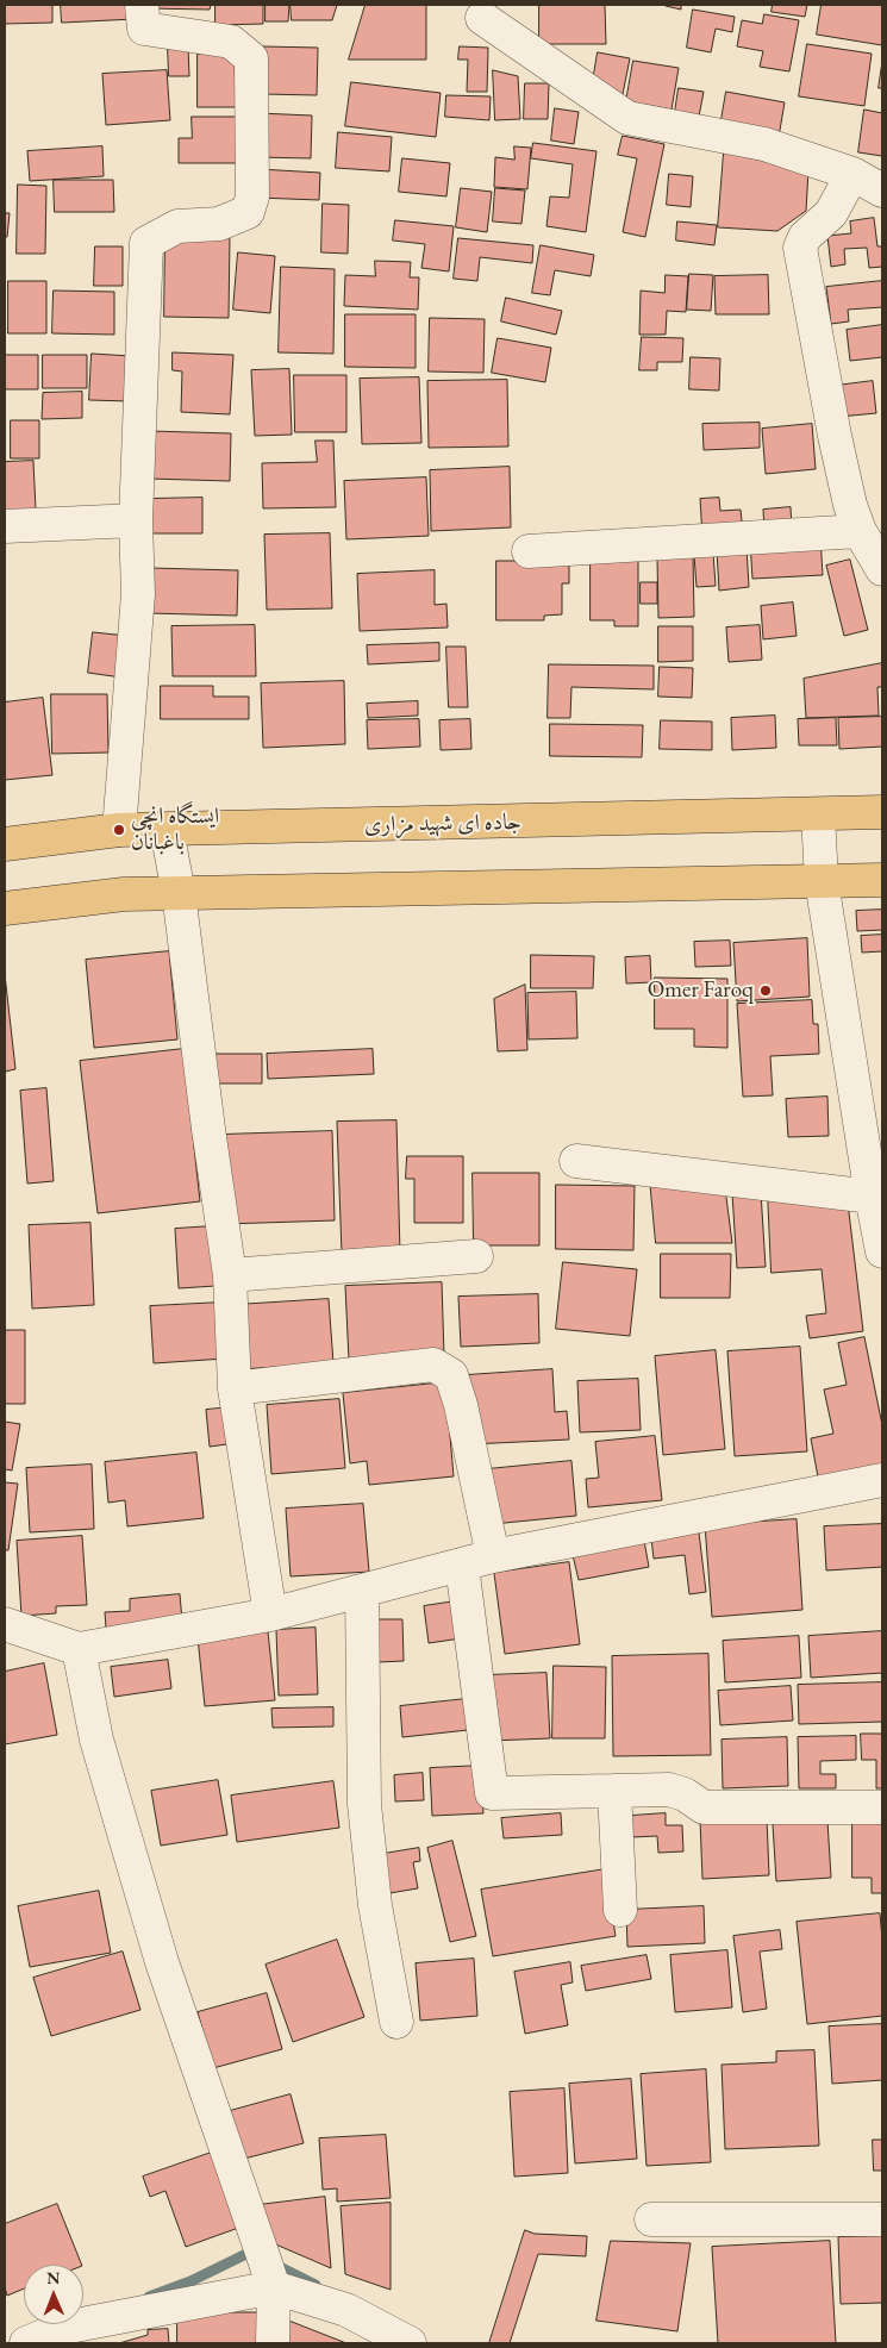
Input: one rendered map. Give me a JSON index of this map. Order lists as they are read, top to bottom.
{
  "streets": {
    "main road": ["جاده ای شهید مزاری"]
  },
  "places": ["ایستگاه انچی باغبانان", "Omer Faroq"],
  "north": "top"
}
